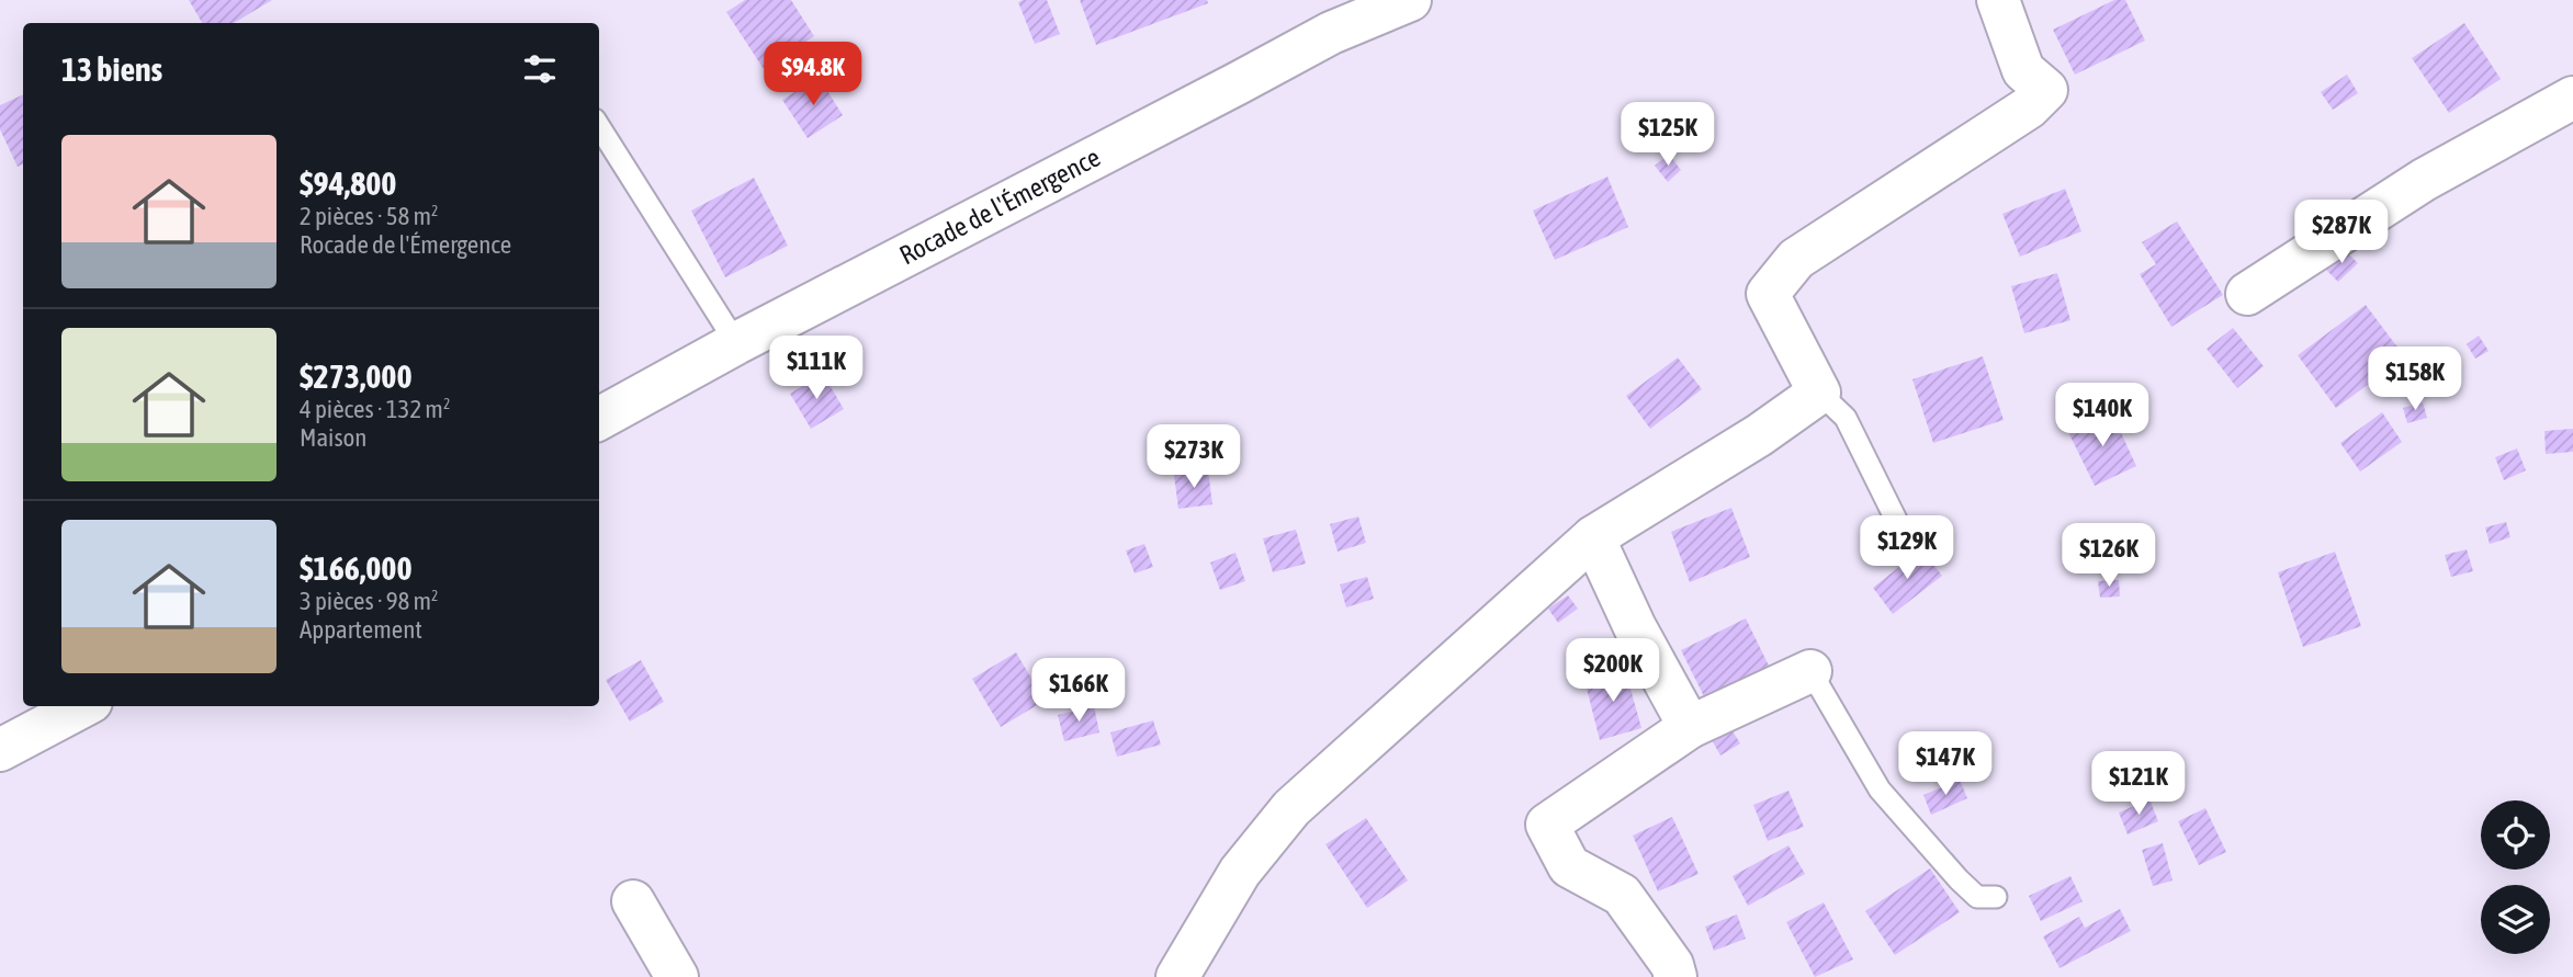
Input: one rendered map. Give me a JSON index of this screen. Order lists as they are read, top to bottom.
{
  "streets": {
    "street": ["Rocade de l'Émergence"]
  },
  "page": {
    "heading": "13 biens",
    "price": [
      "$94.8K",
      "$125K",
      "$287K",
      "$111K",
      "$158K",
      "$140K",
      "$273K",
      "$129K",
      "$126K",
      "$200K",
      "$166K",
      "$147K",
      "$121K"
    ],
    "list": [
      {
        "name": "$94,800",
        "note": "2 pièces · 58 m² · Rocade de l'Émergence"
      },
      {
        "name": "$273,000",
        "note": "4 pièces · 132 m² · Maison"
      },
      {
        "name": "$166,000",
        "note": "3 pièces · 98 m² · Appartement"
      }
    ]
  }
}
